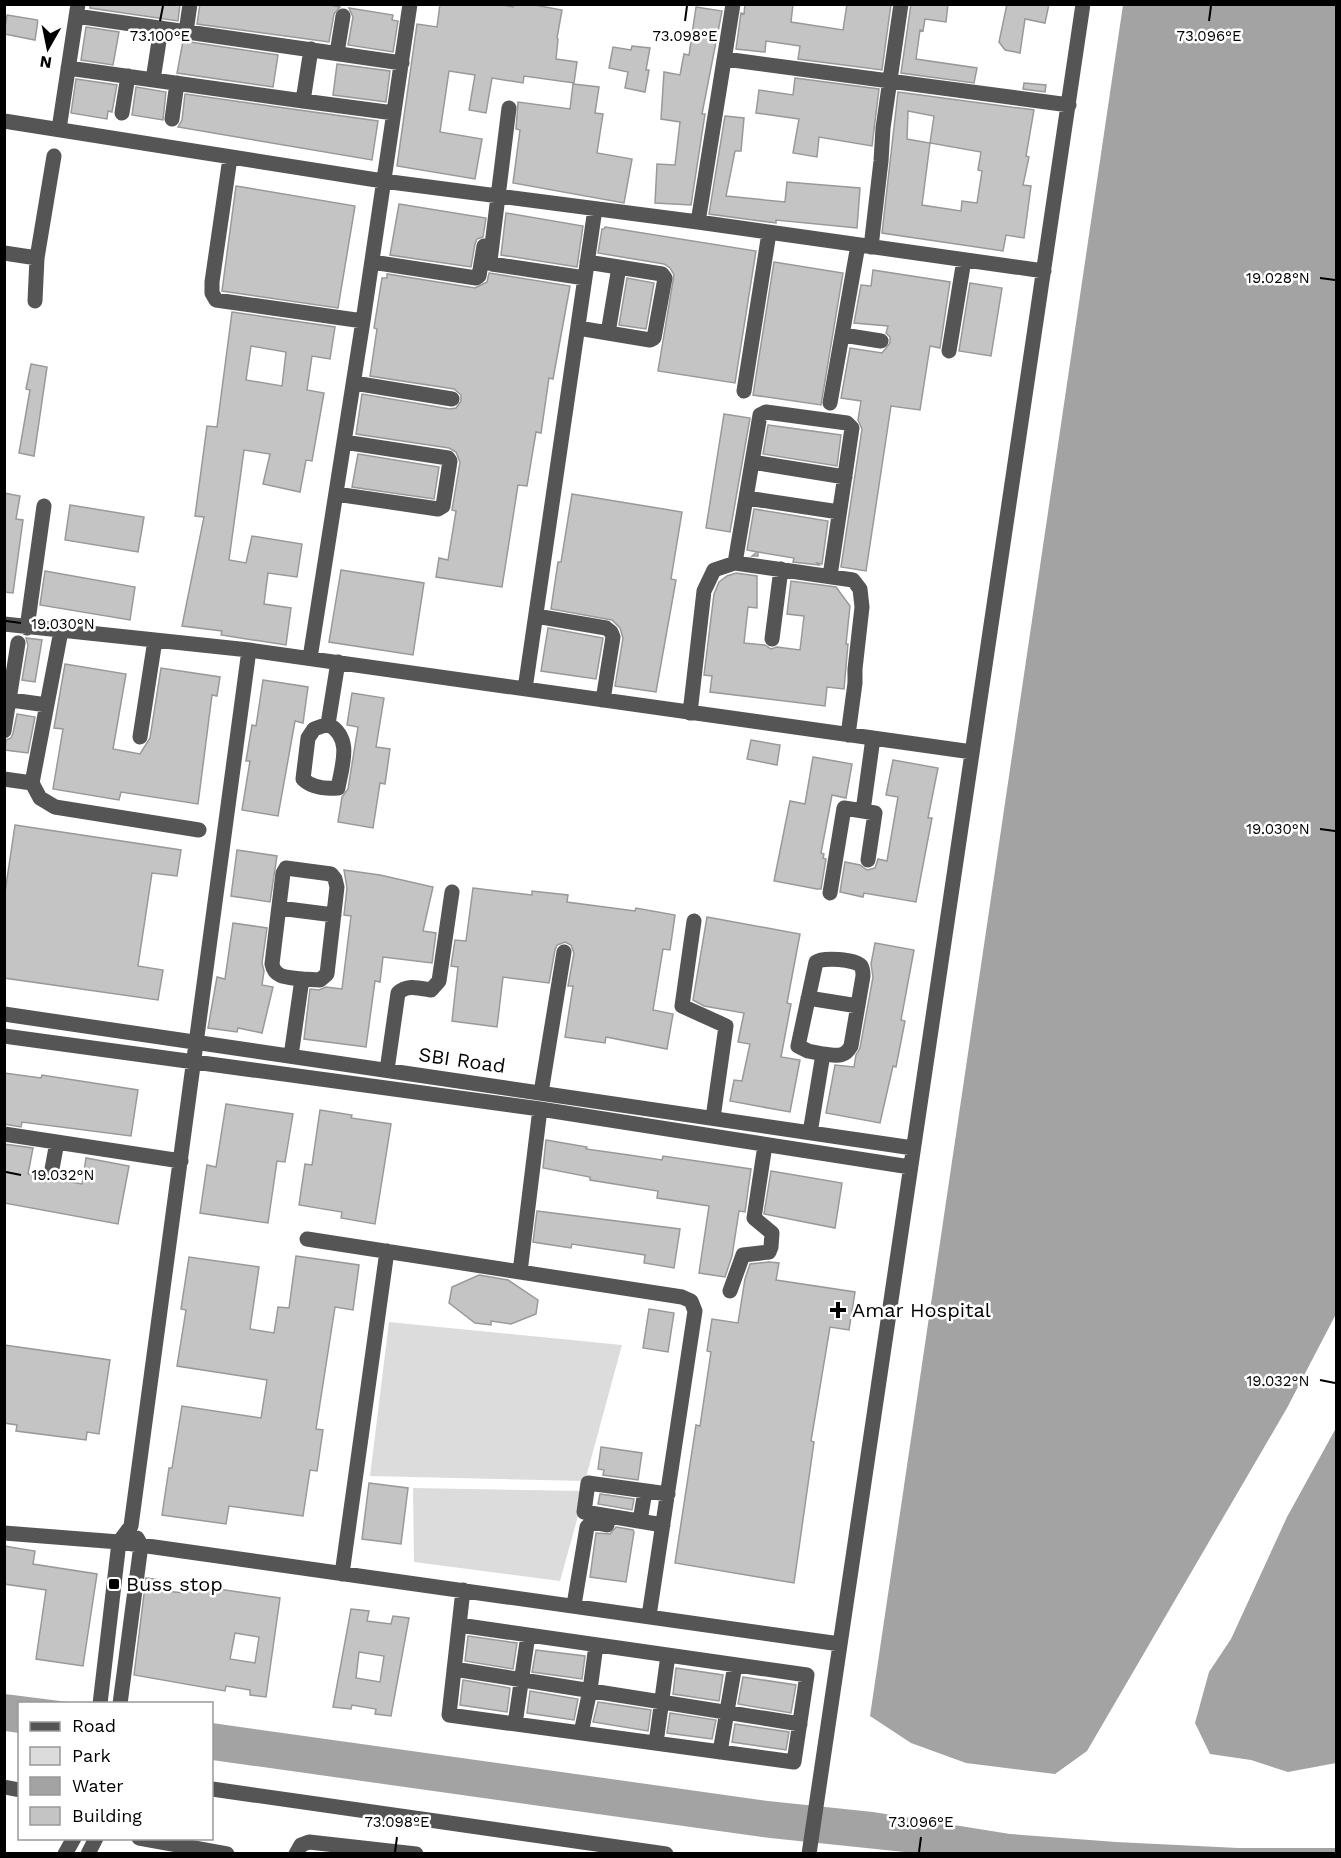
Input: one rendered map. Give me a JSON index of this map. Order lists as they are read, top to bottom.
{
  "streets": {
    "street": ["SBI Road"]
  },
  "places": {
    "health": ["Amar Hospital"],
    "transit": ["Buss stop"]
  },
  "legend": [
    "Road",
    "Park",
    "Water",
    "Building"
  ],
  "north": "bottom",
  "coordinates": [
    "73.100°E",
    "73.098°E",
    "73.096°E",
    "19.028°N",
    "19.030°N",
    "19.032°N"
  ]
}
